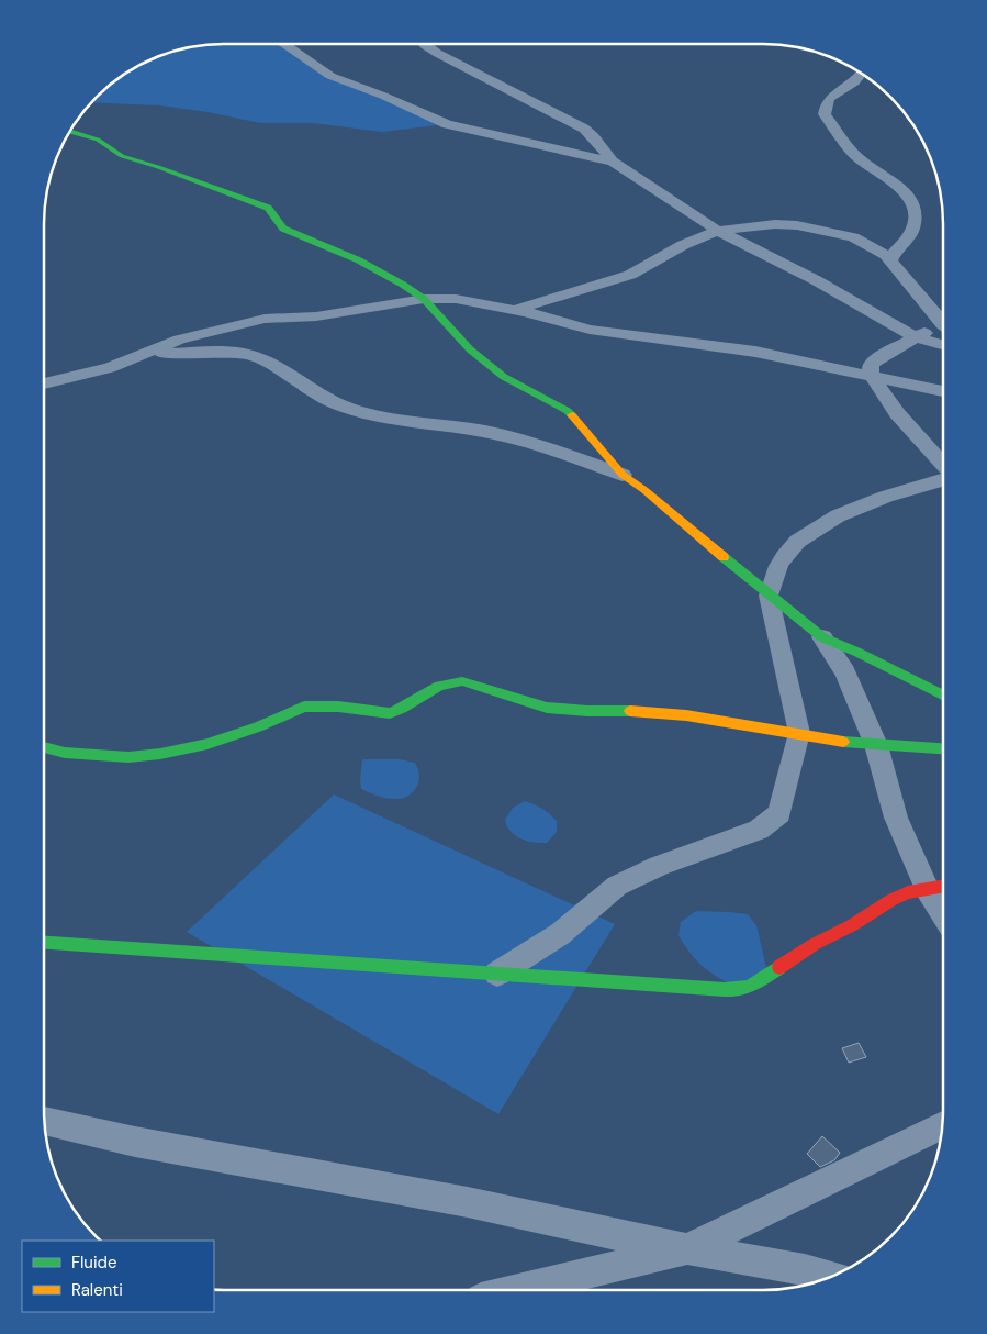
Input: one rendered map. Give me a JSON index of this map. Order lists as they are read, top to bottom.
{
  "legend": ["Fluide", "Ralenti"]
}
